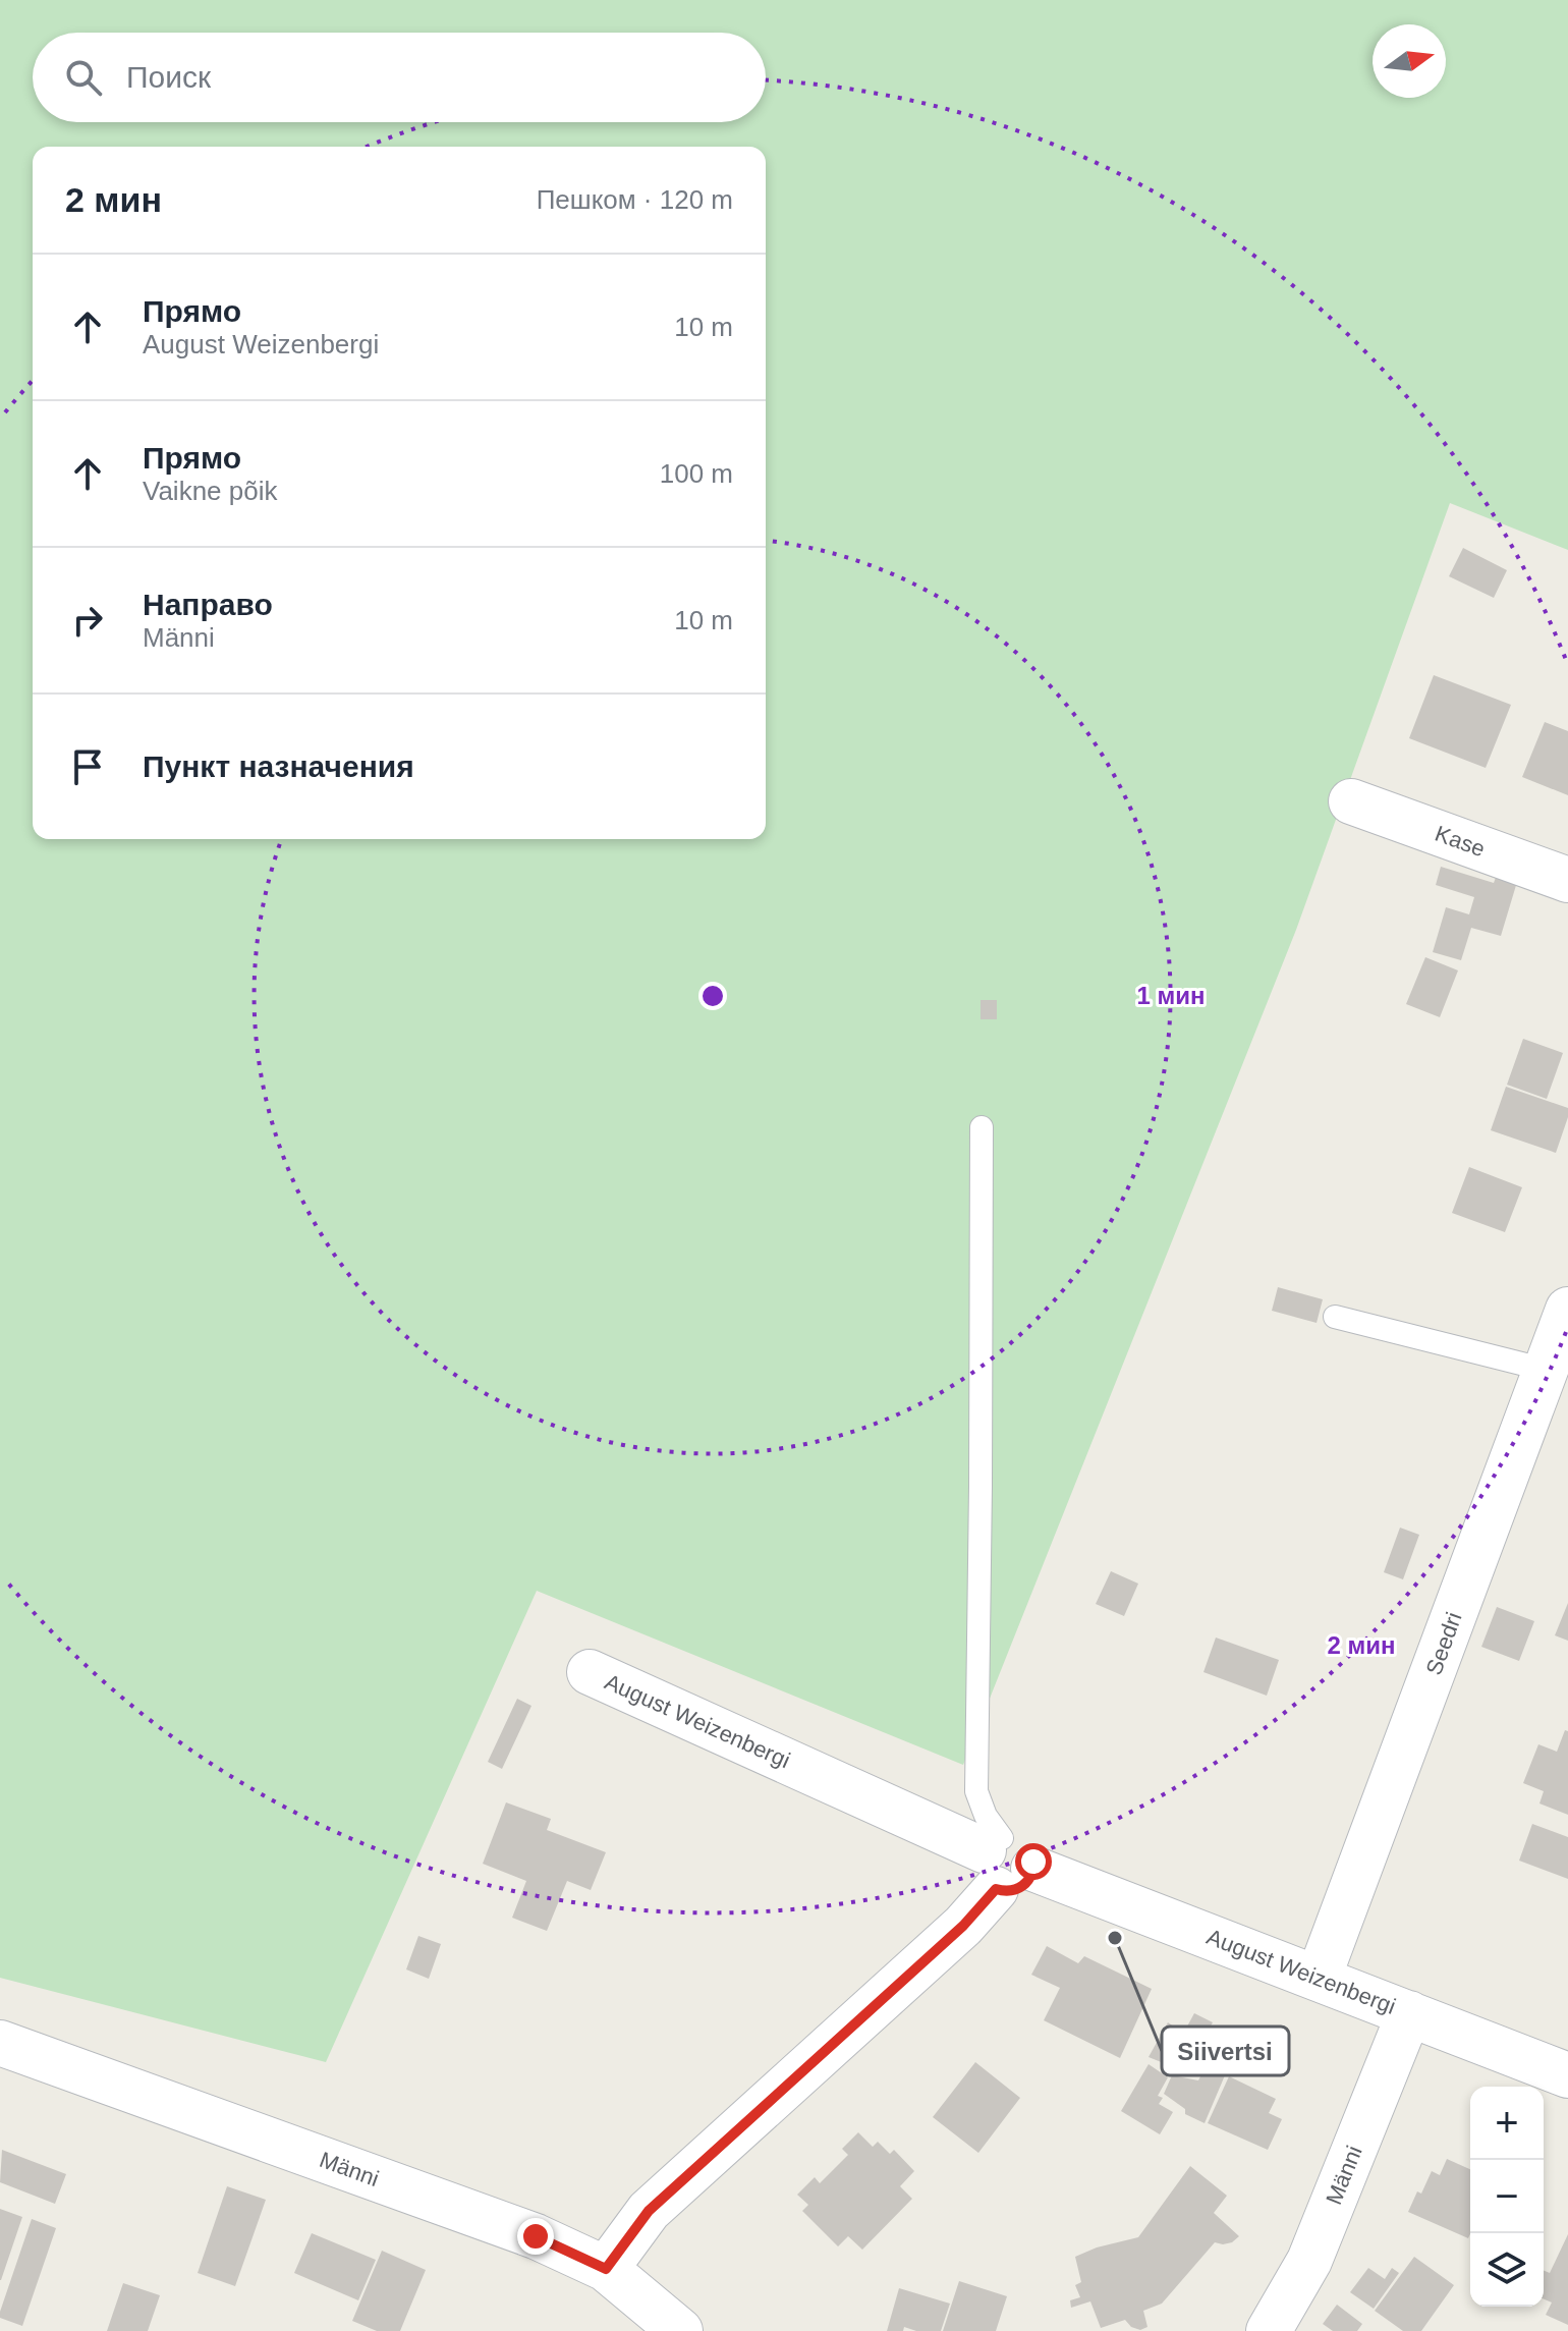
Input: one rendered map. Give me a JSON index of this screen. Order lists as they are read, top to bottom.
{
  "streets": {
    "street": [
      "Kase",
      "Seedri",
      "August Weizenbergi",
      "Männi"
    ]
  },
  "crossings": [
    ["Seedri", "August Weizenbergi"],
    ["August Weizenbergi", "Männi"]
  ],
  "places": ["Siivertsi"],
  "north": "right",
  "page": {
    "search": "Поиск",
    "heading": ["2 мин", "Пешком · 120 m"],
    "list": [
      ["Прямо", "August Weizenbergi", "10 m"],
      ["Прямо", "Vaikne põik", "100 m"],
      ["Направо", "Männi", "10 m"],
      "Пункт назначения"
    ],
    "map_buttons": ["+", "−"]
  },
  "rings": ["1 мин", "2 мин"]
}
